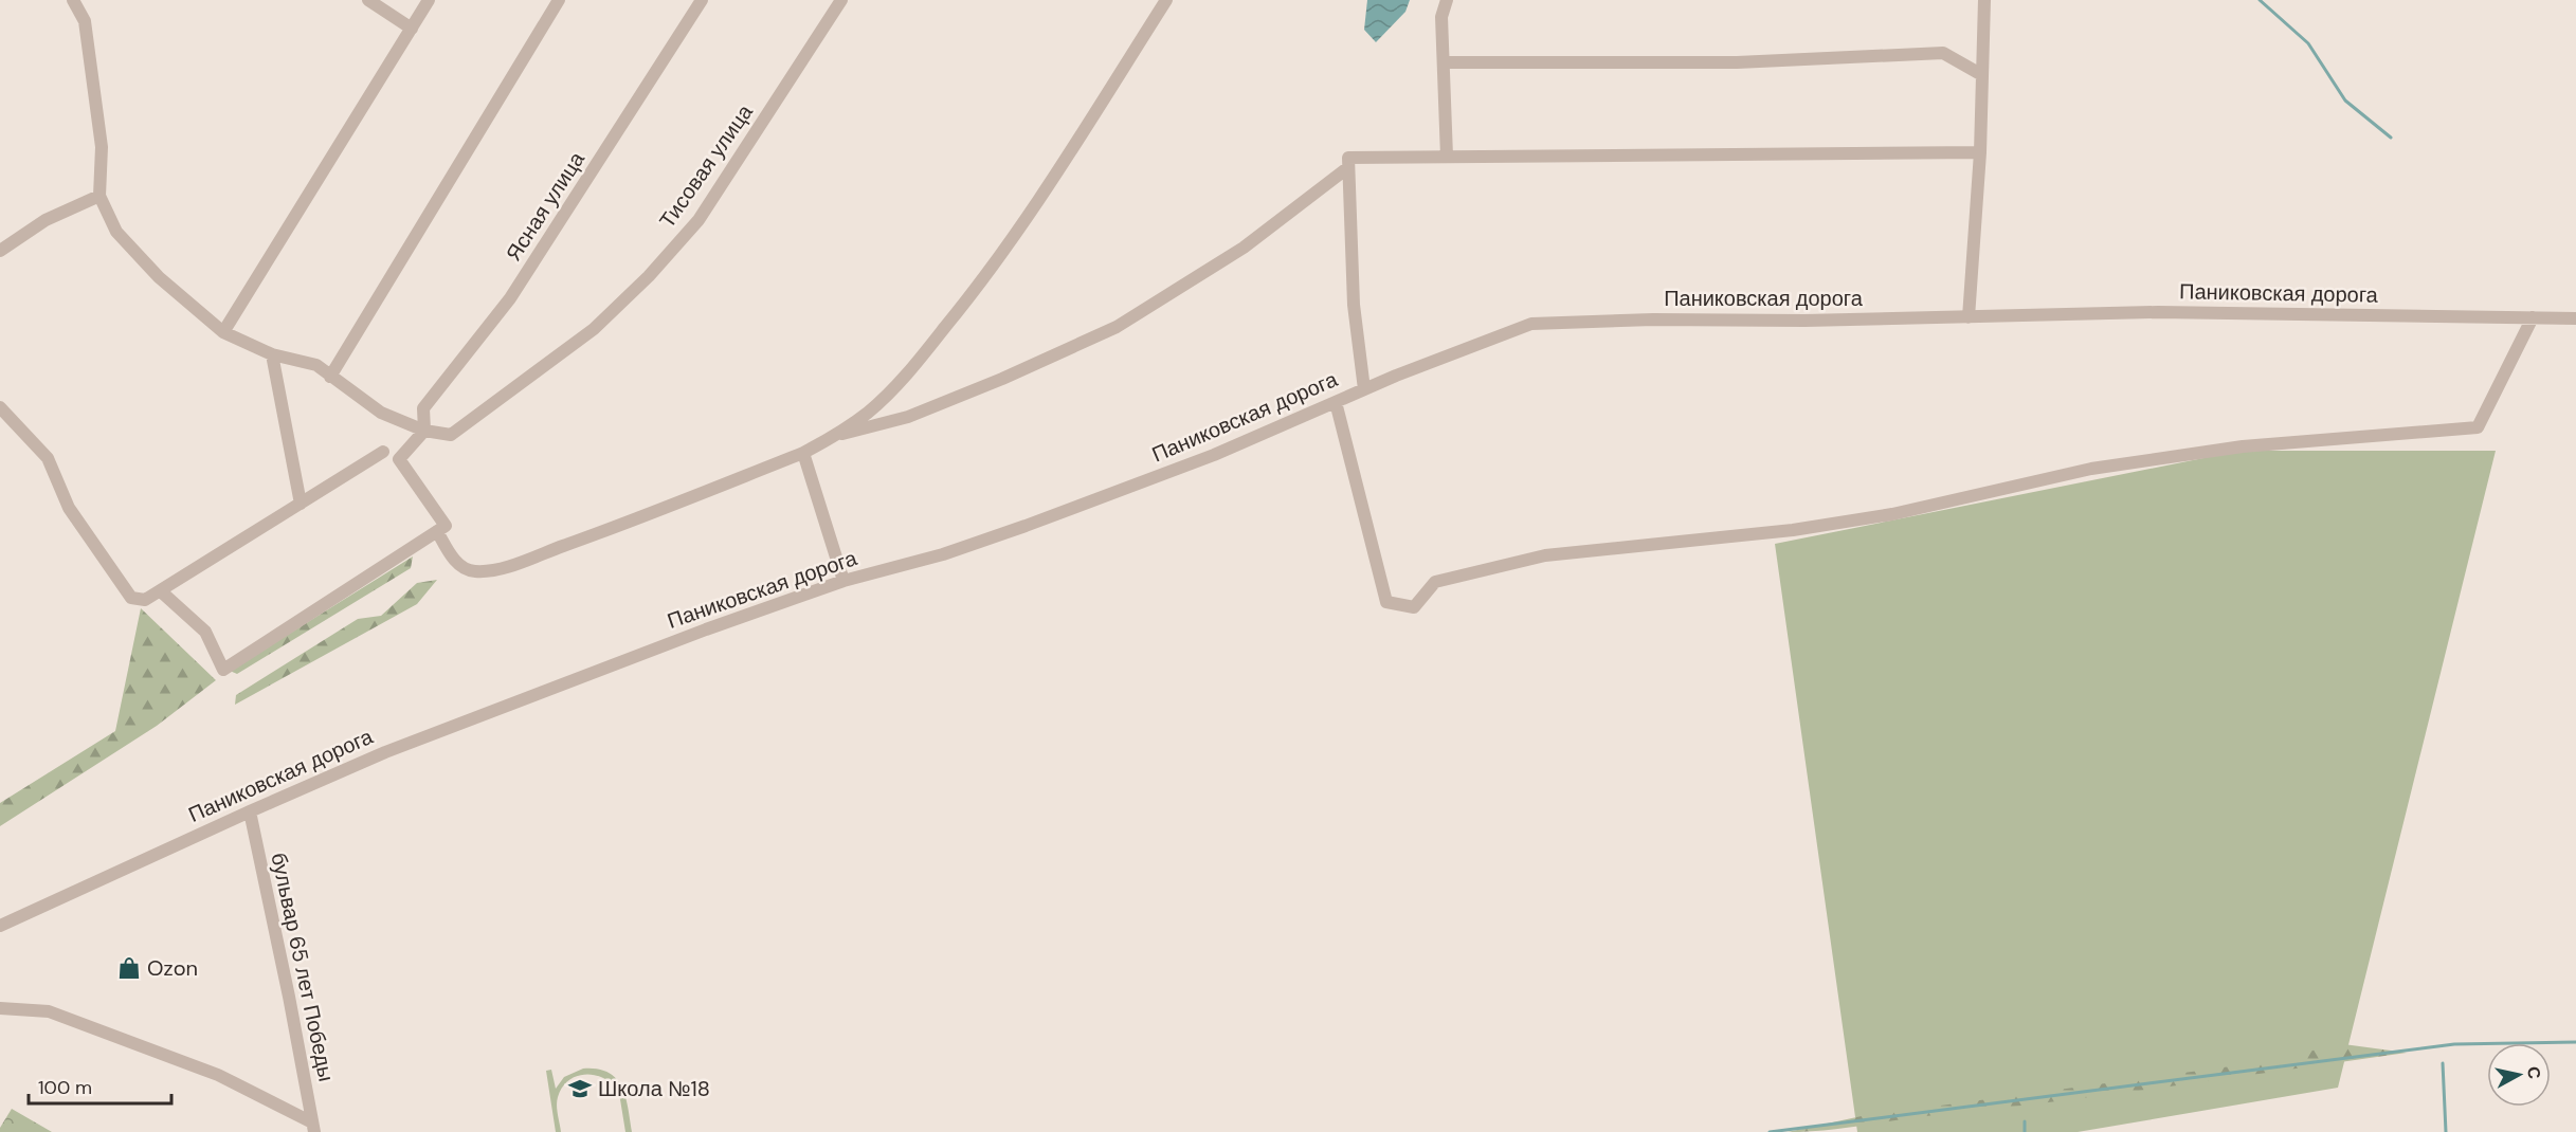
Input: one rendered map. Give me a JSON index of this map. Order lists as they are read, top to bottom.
{
  "streets": {
    "street": [
      "Тисовая улица",
      "Ясная улица",
      "Паниковская дорога",
      "бульвар 65 лет Победы"
    ]
  },
  "crossings": [
    ["Тисовая улица", "Ясная улица"],
    ["Паниковская дорога", "бульвар 65 лет Победы"]
  ],
  "places": {
    "shop": ["Ozon"],
    "school or university": ["Школа №18"]
  },
  "scale_bar": "100 m",
  "north": "right"
}
